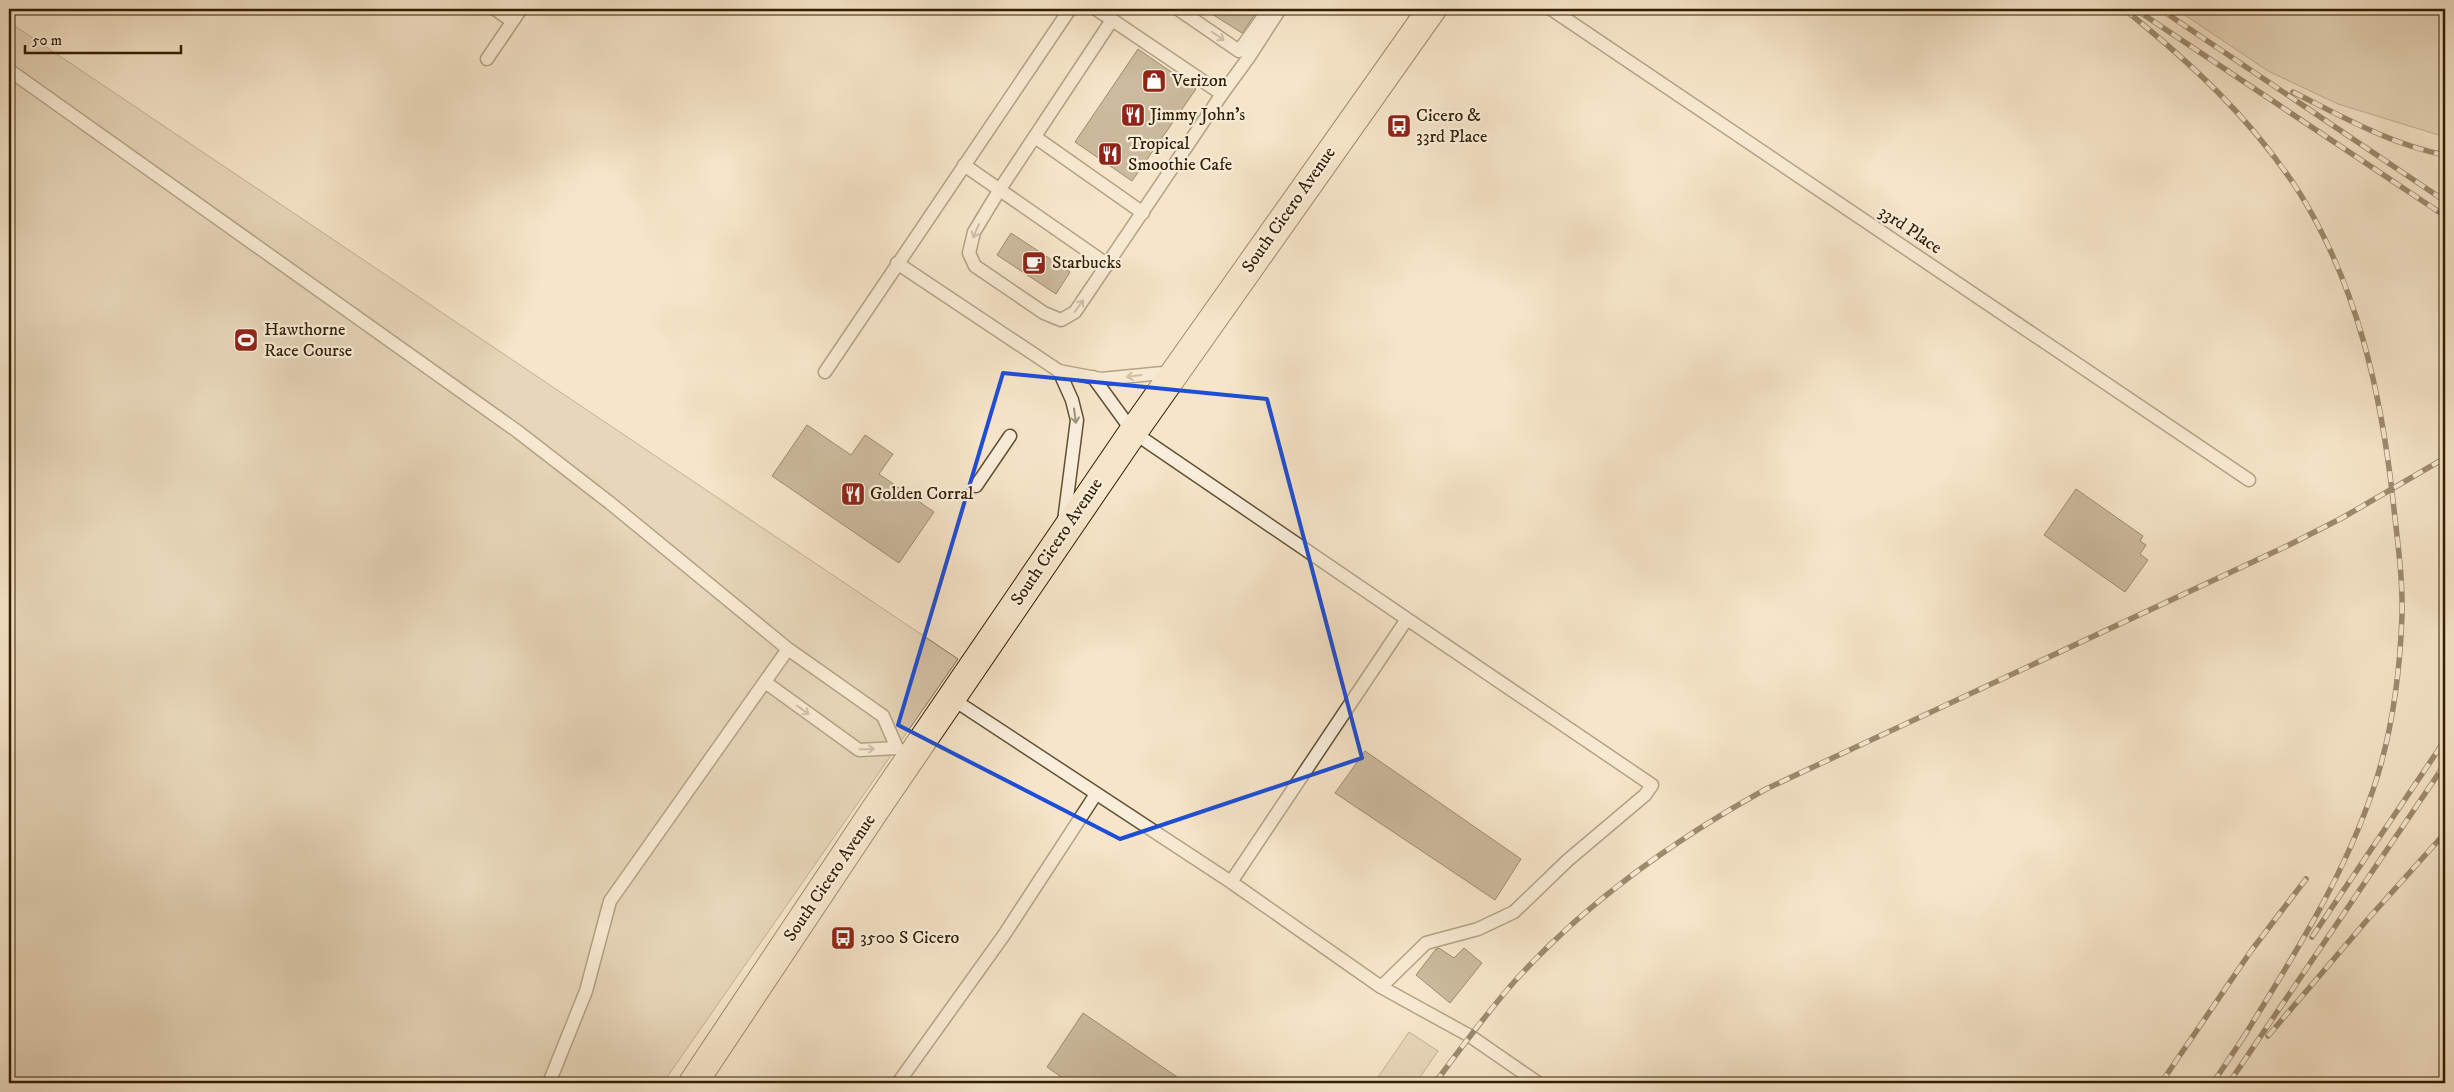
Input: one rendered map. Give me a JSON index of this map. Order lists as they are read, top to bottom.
{
  "streets": {
    "main road": ["South Cicero Avenue"],
    "lane": ["33rd Place"]
  },
  "places": {
    "shop": ["Verizon"],
    "restaurant": ["Jimmy John's", "Tropical Smoothie Cafe", "Golden Corral"],
    "bus stop": ["Cicero & 33rd Place", "3500 S Cicero"],
    "cafe": ["Starbucks"],
    "sports": ["Hawthorne Race Course"]
  },
  "scale_bar": "50 m"
}
